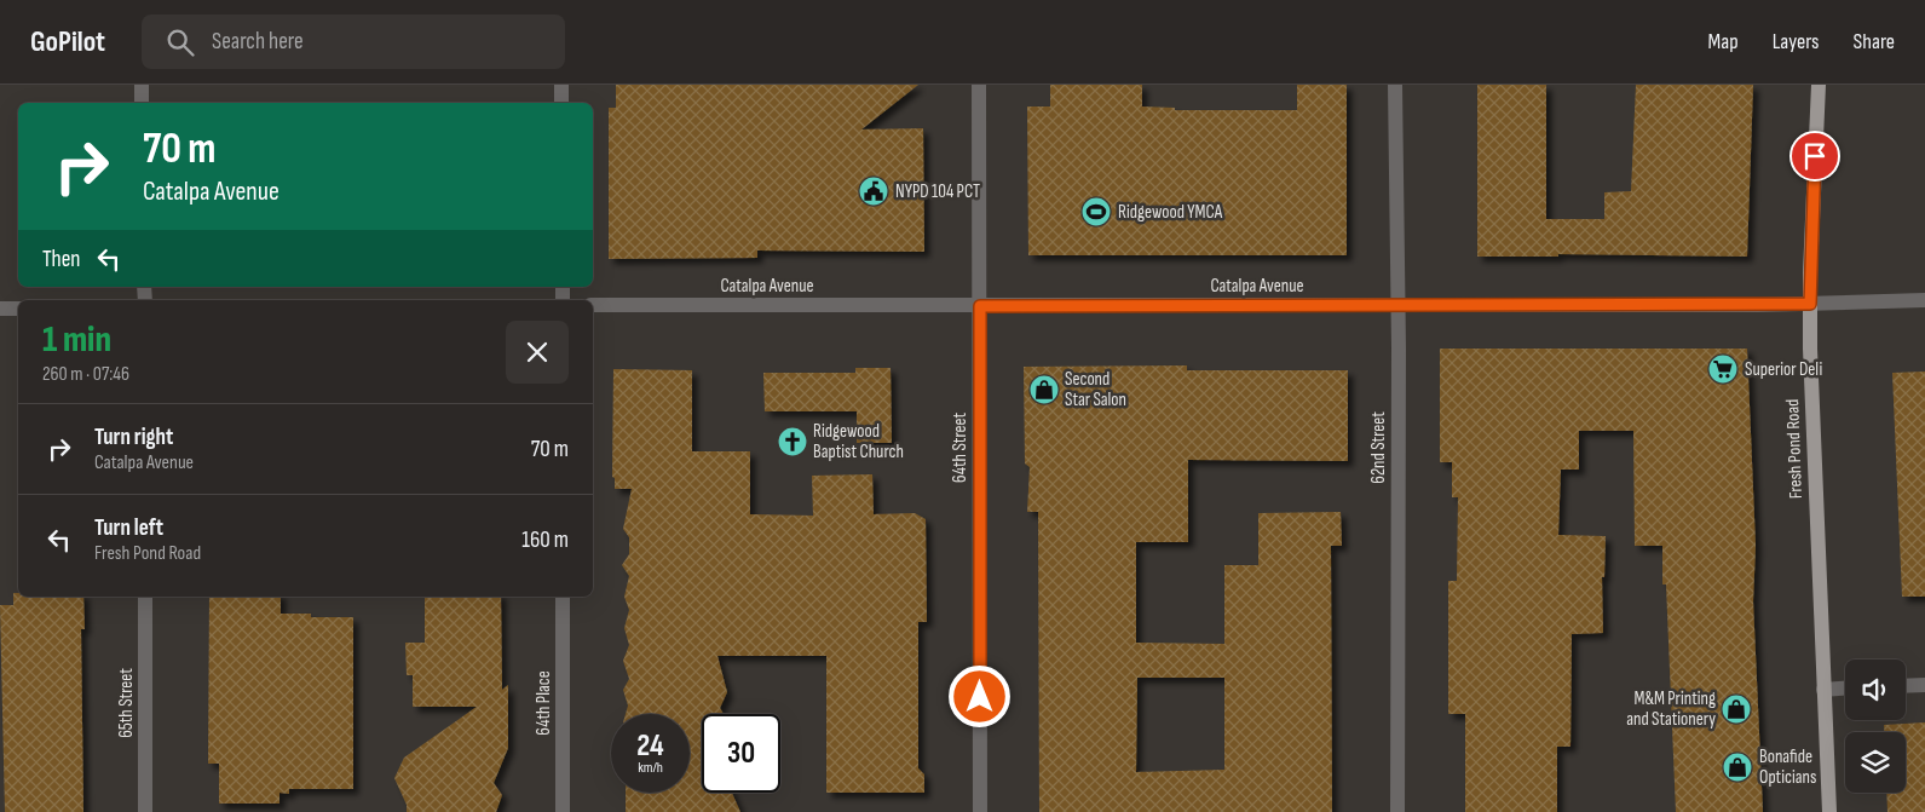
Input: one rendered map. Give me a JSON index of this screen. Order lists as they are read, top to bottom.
{
  "streets": {
    "main road": ["Fresh Pond Road"],
    "street": [
      "Catalpa Avenue",
      "64th Street",
      "62nd Street",
      "65th Street",
      "64th Place"
    ]
  },
  "crossings": [
    ["Catalpa Avenue", "64th Street"],
    ["Catalpa Avenue", "62nd Street"],
    ["Catalpa Avenue", "Fresh Pond Road"]
  ],
  "places": {
    "public building": ["NYPD 104 PCT"],
    "sports": ["Ridgewood YMCA"],
    "supermarket": ["Superior Deli"],
    "shop": ["Second Star Salon", "M&M Printing and Stationery", "Bonafide Opticians"],
    "church": ["Ridgewood Baptist Church"]
  },
  "page": {
    "header": "GoPilot",
    "search": "Search here",
    "nav": ["Map", "Layers", "Share"],
    "turn": ["70 m", "Catalpa Avenue"],
    "then": "Then",
    "heading": ["1 min", "260 m · 07:46"],
    "list": [
      {
        "name": "Turn right",
        "note": "Catalpa Avenue",
        "value": "70 m"
      },
      {
        "name": "Turn left",
        "note": "Fresh Pond Road",
        "value": "160 m"
      }
    ],
    "speed": "24 km/h",
    "limit": "30"
  }
}
